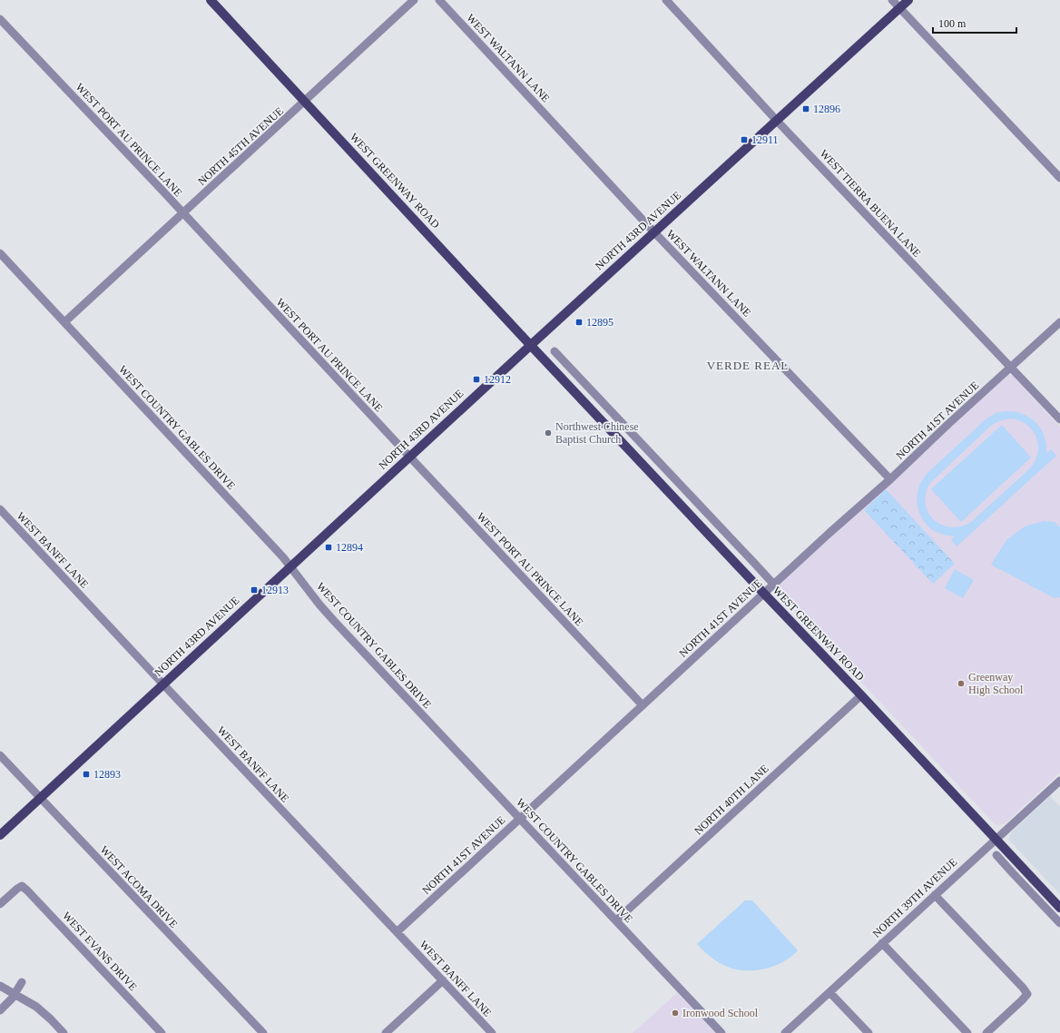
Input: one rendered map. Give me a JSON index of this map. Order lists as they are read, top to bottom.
{
  "streets": {
    "main road": ["WEST GREENWAY ROAD", "NORTH 43RD AVENUE"],
    "street": [
      "WEST WALTANN LANE",
      "WEST PORT AU PRINCE LANE",
      "NORTH 45TH AVENUE",
      "WEST TIERRA BUENA LANE",
      "NORTH 41ST AVENUE",
      "WEST COUNTRY GABLES DRIVE",
      "WEST BANFF LANE",
      "NORTH 40TH LANE",
      "WEST ACOMA DRIVE",
      "NORTH 39TH AVENUE",
      "WEST EVANS DRIVE"
    ]
  },
  "crossings": [
    ["WEST WALTANN LANE", "NORTH 43RD AVENUE"],
    ["WEST WALTANN LANE", "NORTH 41ST AVENUE"],
    ["WEST PORT AU PRINCE LANE", "NORTH 45TH AVENUE"],
    ["WEST PORT AU PRINCE LANE", "NORTH 43RD AVENUE"],
    ["WEST PORT AU PRINCE LANE", "NORTH 41ST AVENUE"],
    ["NORTH 45TH AVENUE", "WEST GREENWAY ROAD"],
    ["NORTH 45TH AVENUE", "WEST COUNTRY GABLES DRIVE"],
    ["WEST GREENWAY ROAD", "NORTH 43RD AVENUE"],
    ["WEST GREENWAY ROAD", "NORTH 41ST AVENUE"],
    ["WEST GREENWAY ROAD", "NORTH 40TH LANE"],
    ["WEST GREENWAY ROAD", "NORTH 39TH AVENUE"],
    ["WEST TIERRA BUENA LANE", "NORTH 43RD AVENUE"],
    ["WEST TIERRA BUENA LANE", "NORTH 41ST AVENUE"],
    ["NORTH 43RD AVENUE", "WEST COUNTRY GABLES DRIVE"],
    ["NORTH 43RD AVENUE", "WEST BANFF LANE"],
    ["NORTH 43RD AVENUE", "WEST ACOMA DRIVE"],
    ["NORTH 41ST AVENUE", "WEST COUNTRY GABLES DRIVE"],
    ["NORTH 41ST AVENUE", "WEST BANFF LANE"],
    ["WEST COUNTRY GABLES DRIVE", "NORTH 40TH LANE"]
  ],
  "districts": ["VERDE REAL"],
  "places": {
    "transit": [
      "12896",
      "12911",
      "12895",
      "12912",
      "12894",
      "12913",
      "12893"
    ],
    "other": ["Northwest Chinese Baptist Church", "Greenway High School", "Ironwood School"]
  },
  "scale_bar": "100 m"
}
